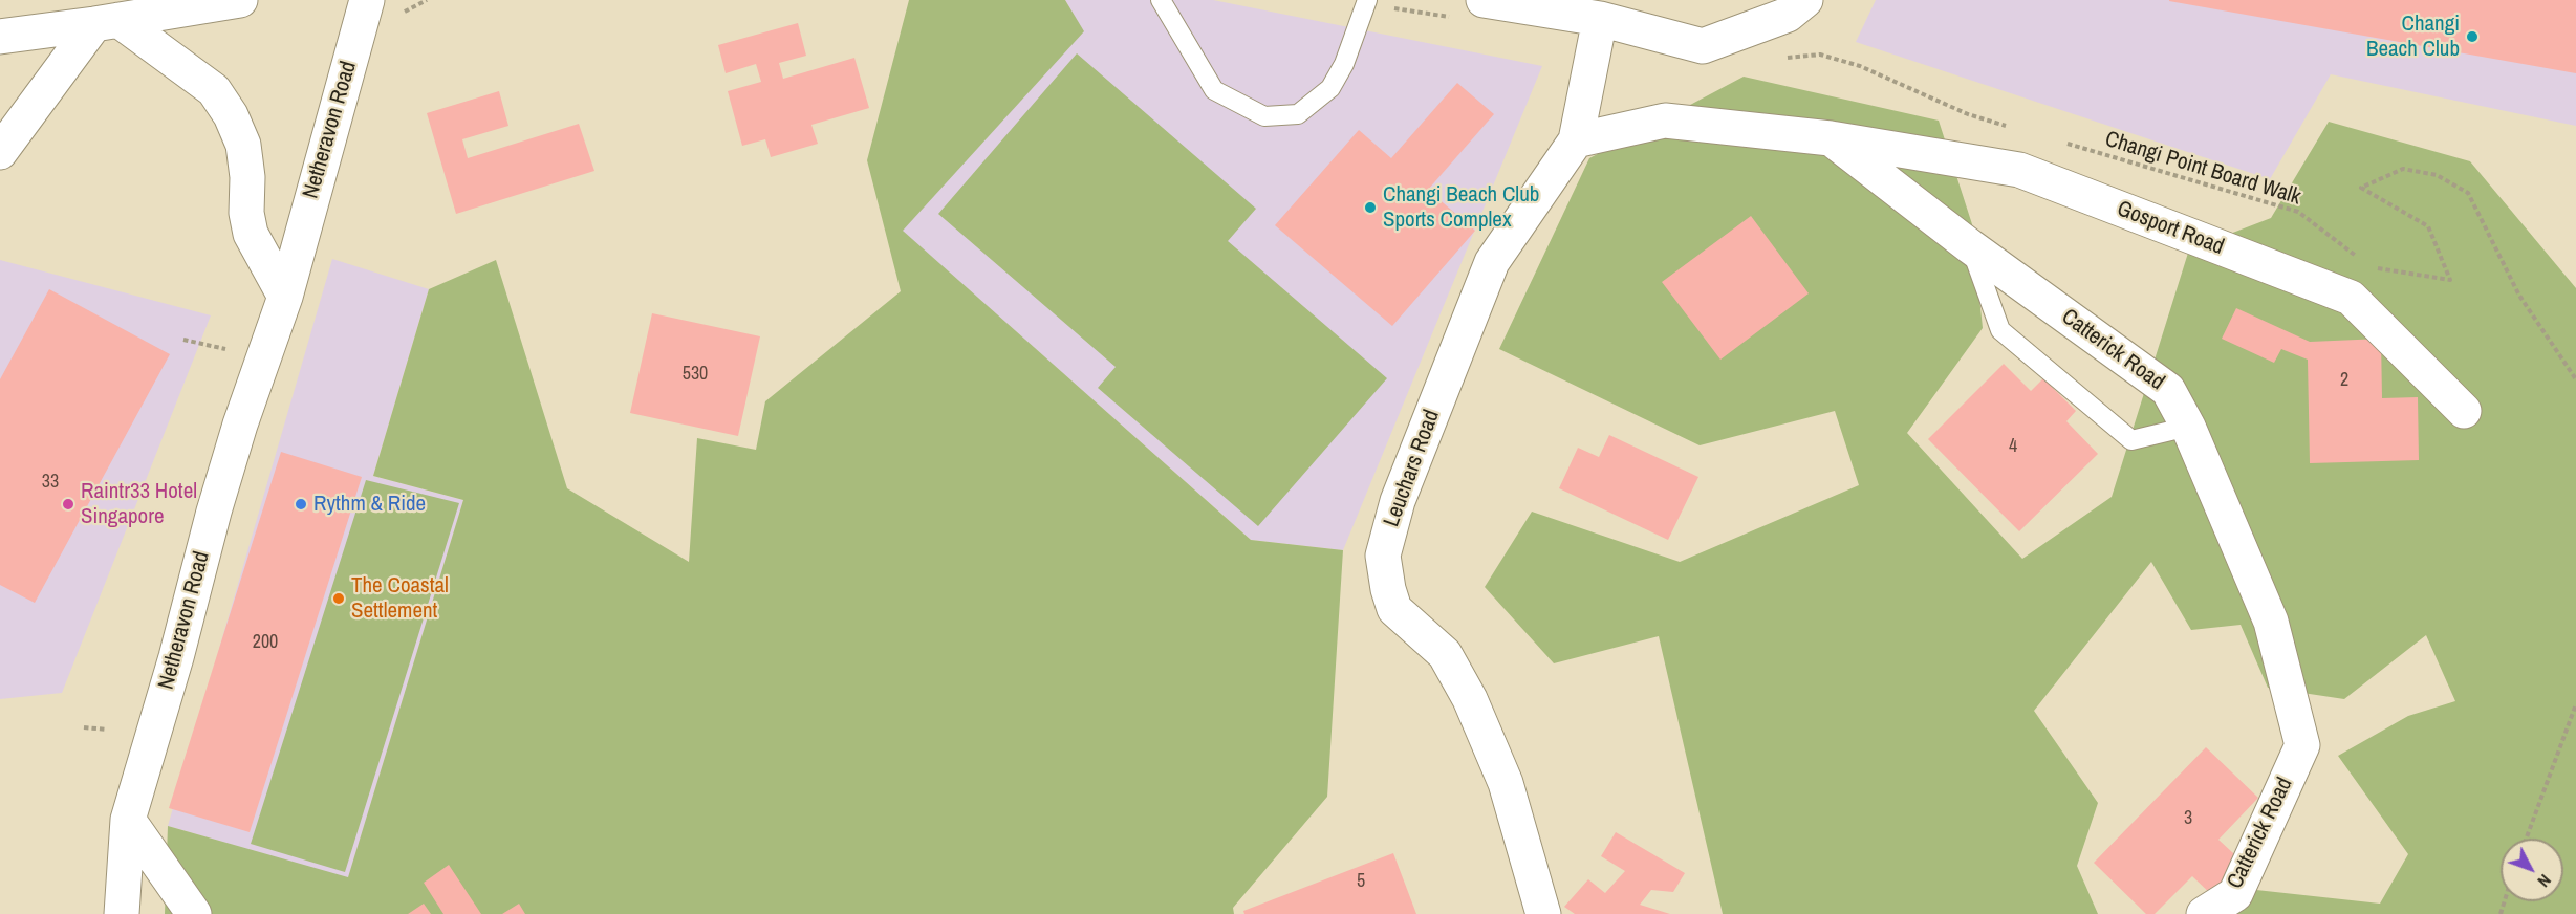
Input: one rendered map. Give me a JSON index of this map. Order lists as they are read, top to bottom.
{
  "streets": {
    "street": [
      "Netheravon Road",
      "Gosport Road",
      "Catterick Road",
      "Leuchars Road"
    ],
    "path": ["Changi Point Board Walk"]
  },
  "crossings": [
    ["Gosport Road", "Catterick Road"]
  ],
  "places": [
    "Changi Beach Club",
    "Changi Beach Club Sports Complex",
    "Raintr33 Hotel Singapore",
    "Rythm & Ride",
    "The Coastal Settlement"
  ],
  "house_numbers": [
    "530",
    "2",
    "4",
    "33",
    "200",
    "3",
    "5"
  ],
  "north": "bottom right"
}
